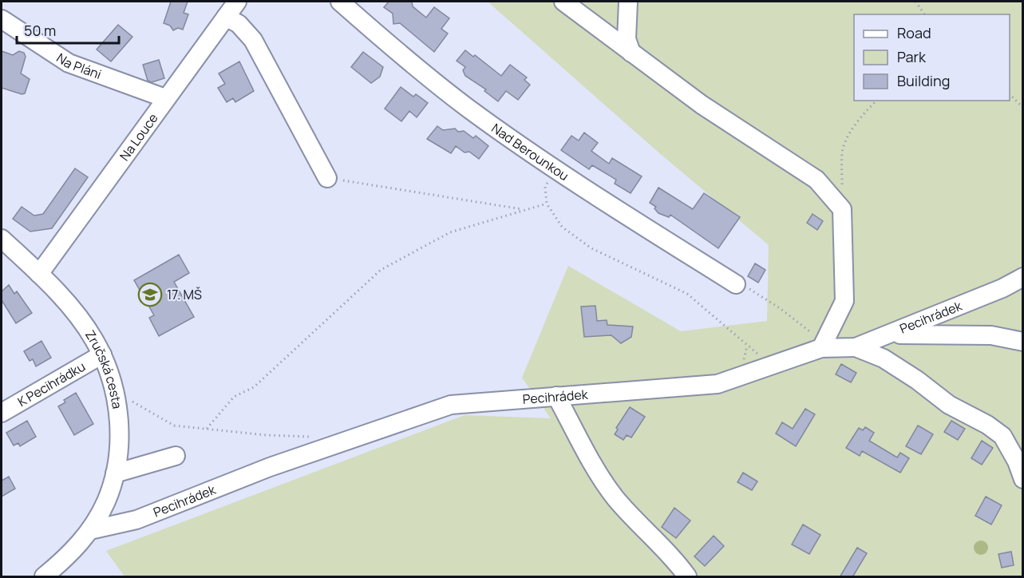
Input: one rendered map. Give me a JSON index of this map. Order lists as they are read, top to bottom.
{
  "streets": {
    "street": [
      "Na Pláni",
      "Na Louce",
      "Nad Berounkou",
      "Pecihrádek",
      "Zručská cesta",
      "K Pecihrádku"
    ]
  },
  "crossings": [
    ["Na Pláni", "Na Louce"],
    ["Na Louce", "Zručská cesta"],
    ["Pecihrádek", "Zručská cesta"],
    ["Zručská cesta", "K Pecihrádku"]
  ],
  "places": {
    "school or university": ["17. MŠ"]
  },
  "legend": ["Road", "Park", "Building"],
  "scale_bar": "50 m"
}
